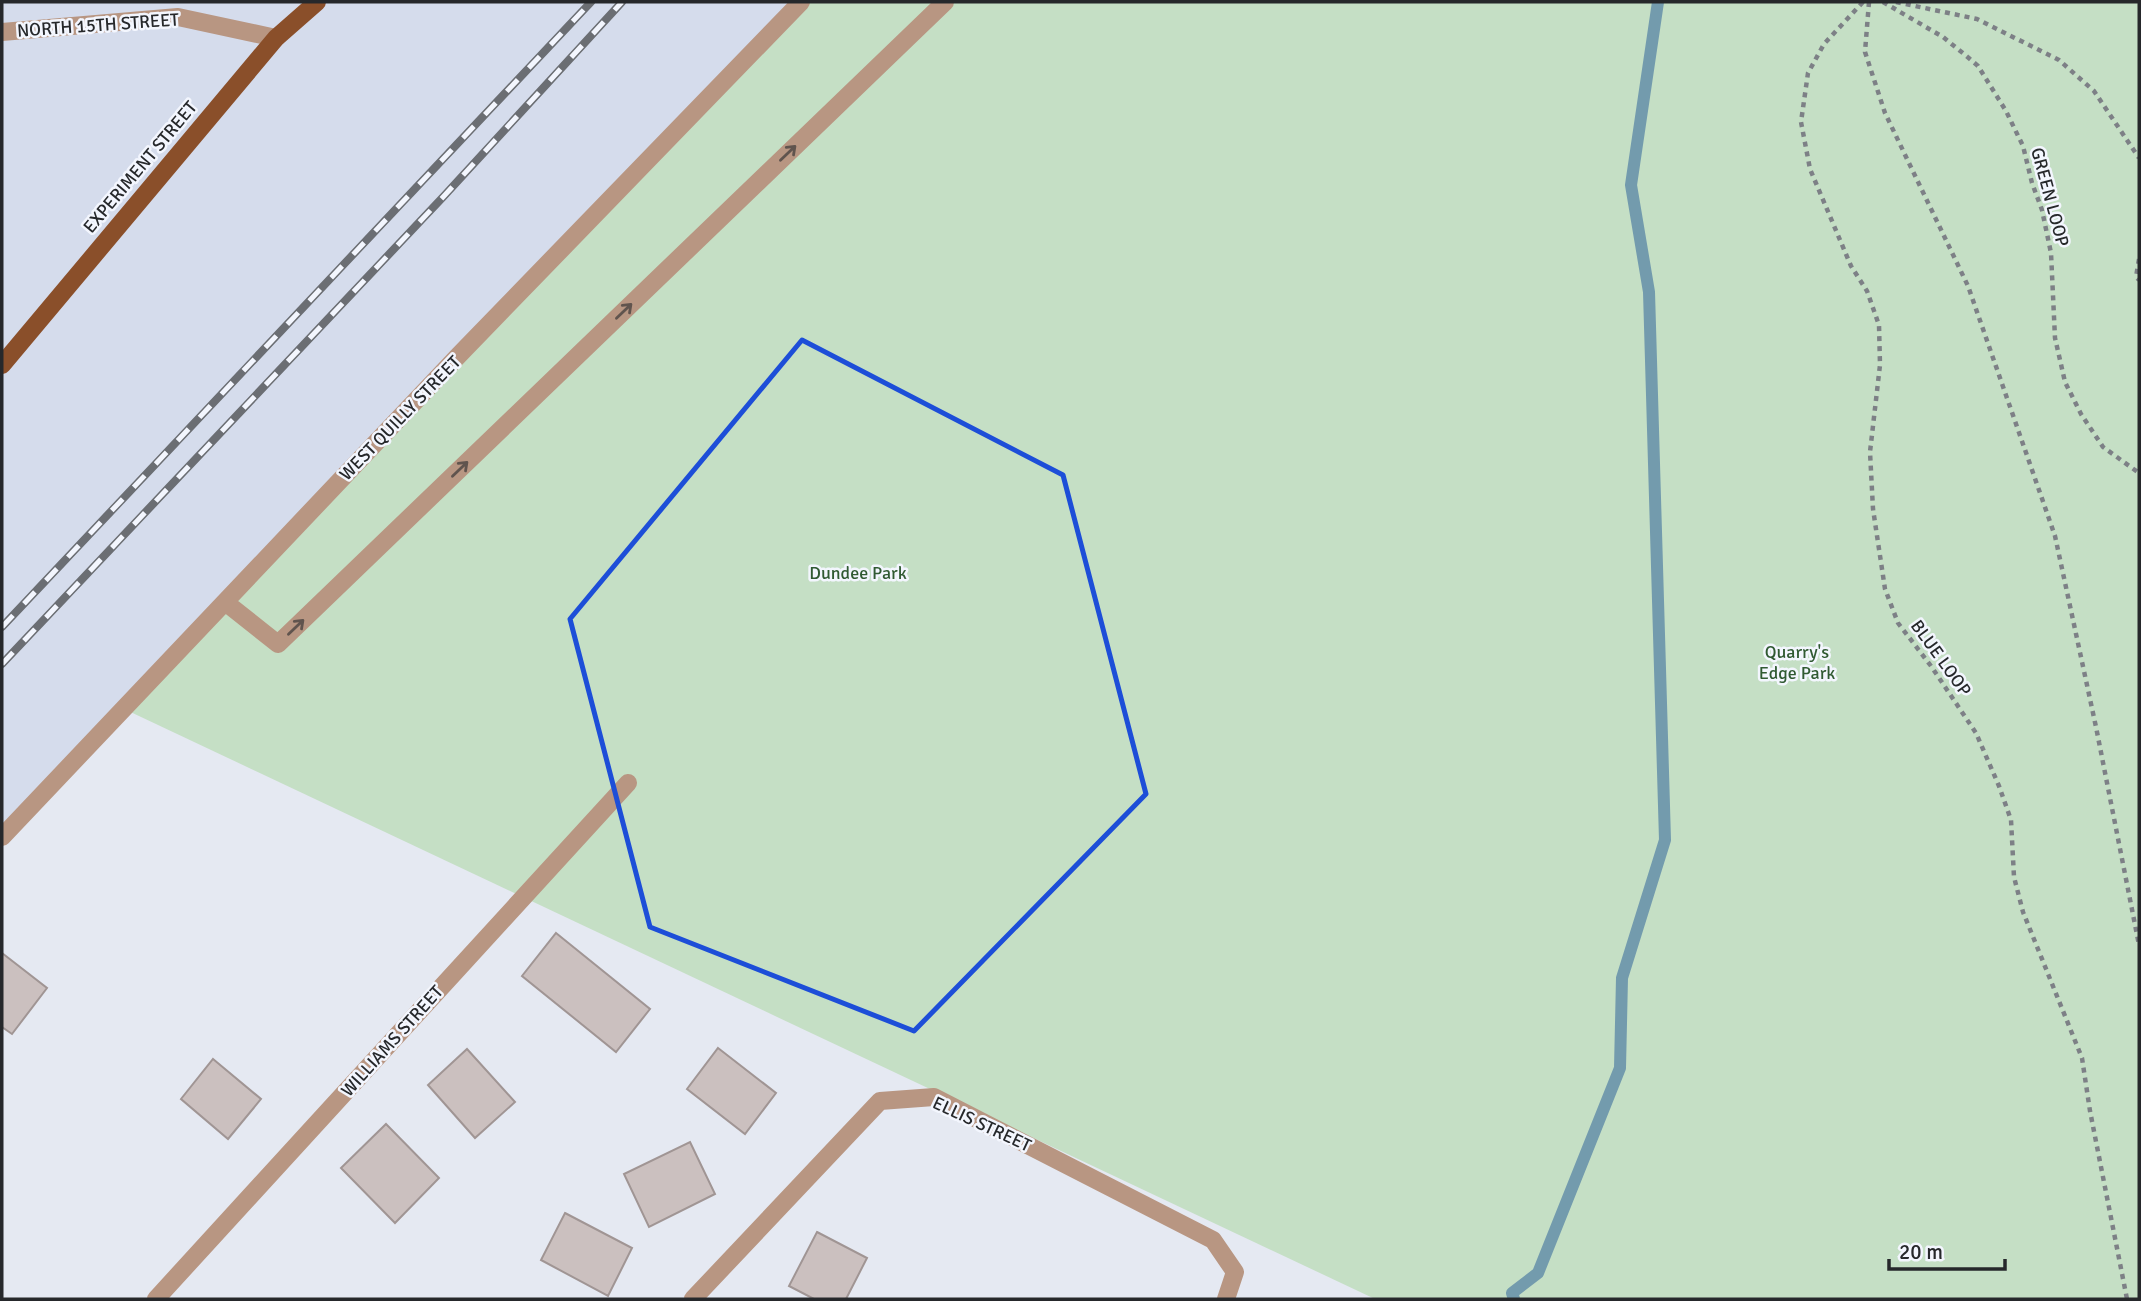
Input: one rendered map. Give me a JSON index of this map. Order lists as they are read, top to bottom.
{
  "streets": {
    "main road": ["EXPERIMENT STREET"],
    "street": [
      "NORTH 15TH STREET",
      "WEST QUILLY STREET",
      "WILLIAMS STREET",
      "ELLIS STREET"
    ],
    "path": ["GREEN LOOP", "BLUE LOOP"]
  },
  "crossings": [
    ["NORTH 15TH STREET", "EXPERIMENT STREET"]
  ],
  "parks": ["Dundee Park", "Quarry's Edge Park"],
  "scale_bar": "20 m"
}
